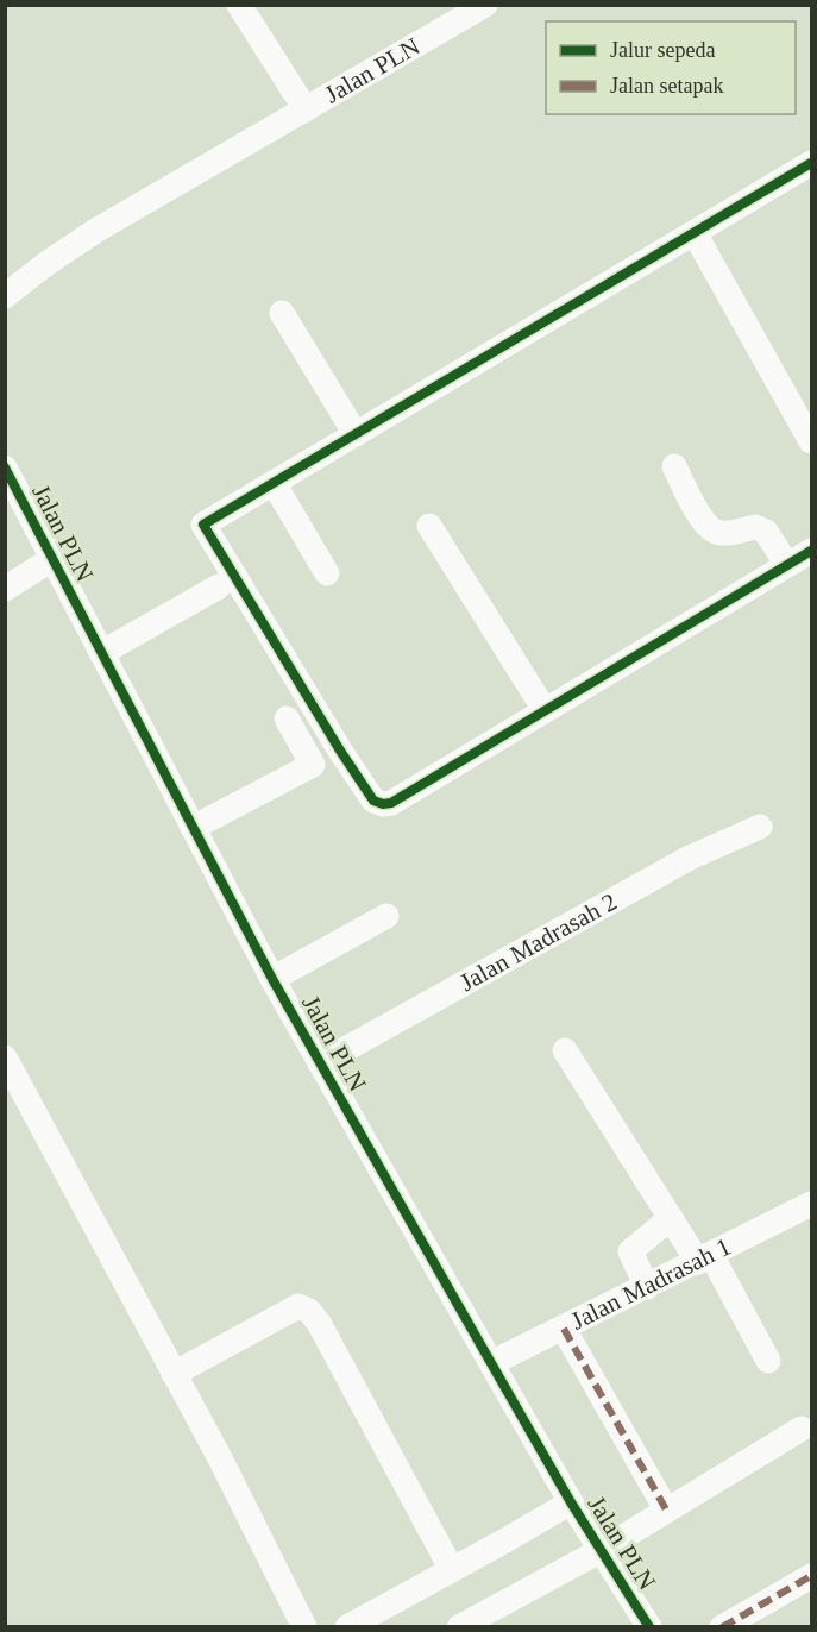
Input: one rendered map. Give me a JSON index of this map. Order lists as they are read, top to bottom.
{
  "streets": {
    "street": ["Jalan PLN", "Jalan Madrasah 2", "Jalan Madrasah 1"]
  },
  "crossings": [
    ["Jalan PLN", "Jalan Madrasah 2"],
    ["Jalan PLN", "Jalan Madrasah 1"]
  ],
  "legend": ["Jalur sepeda", "Jalan setapak"]
}
